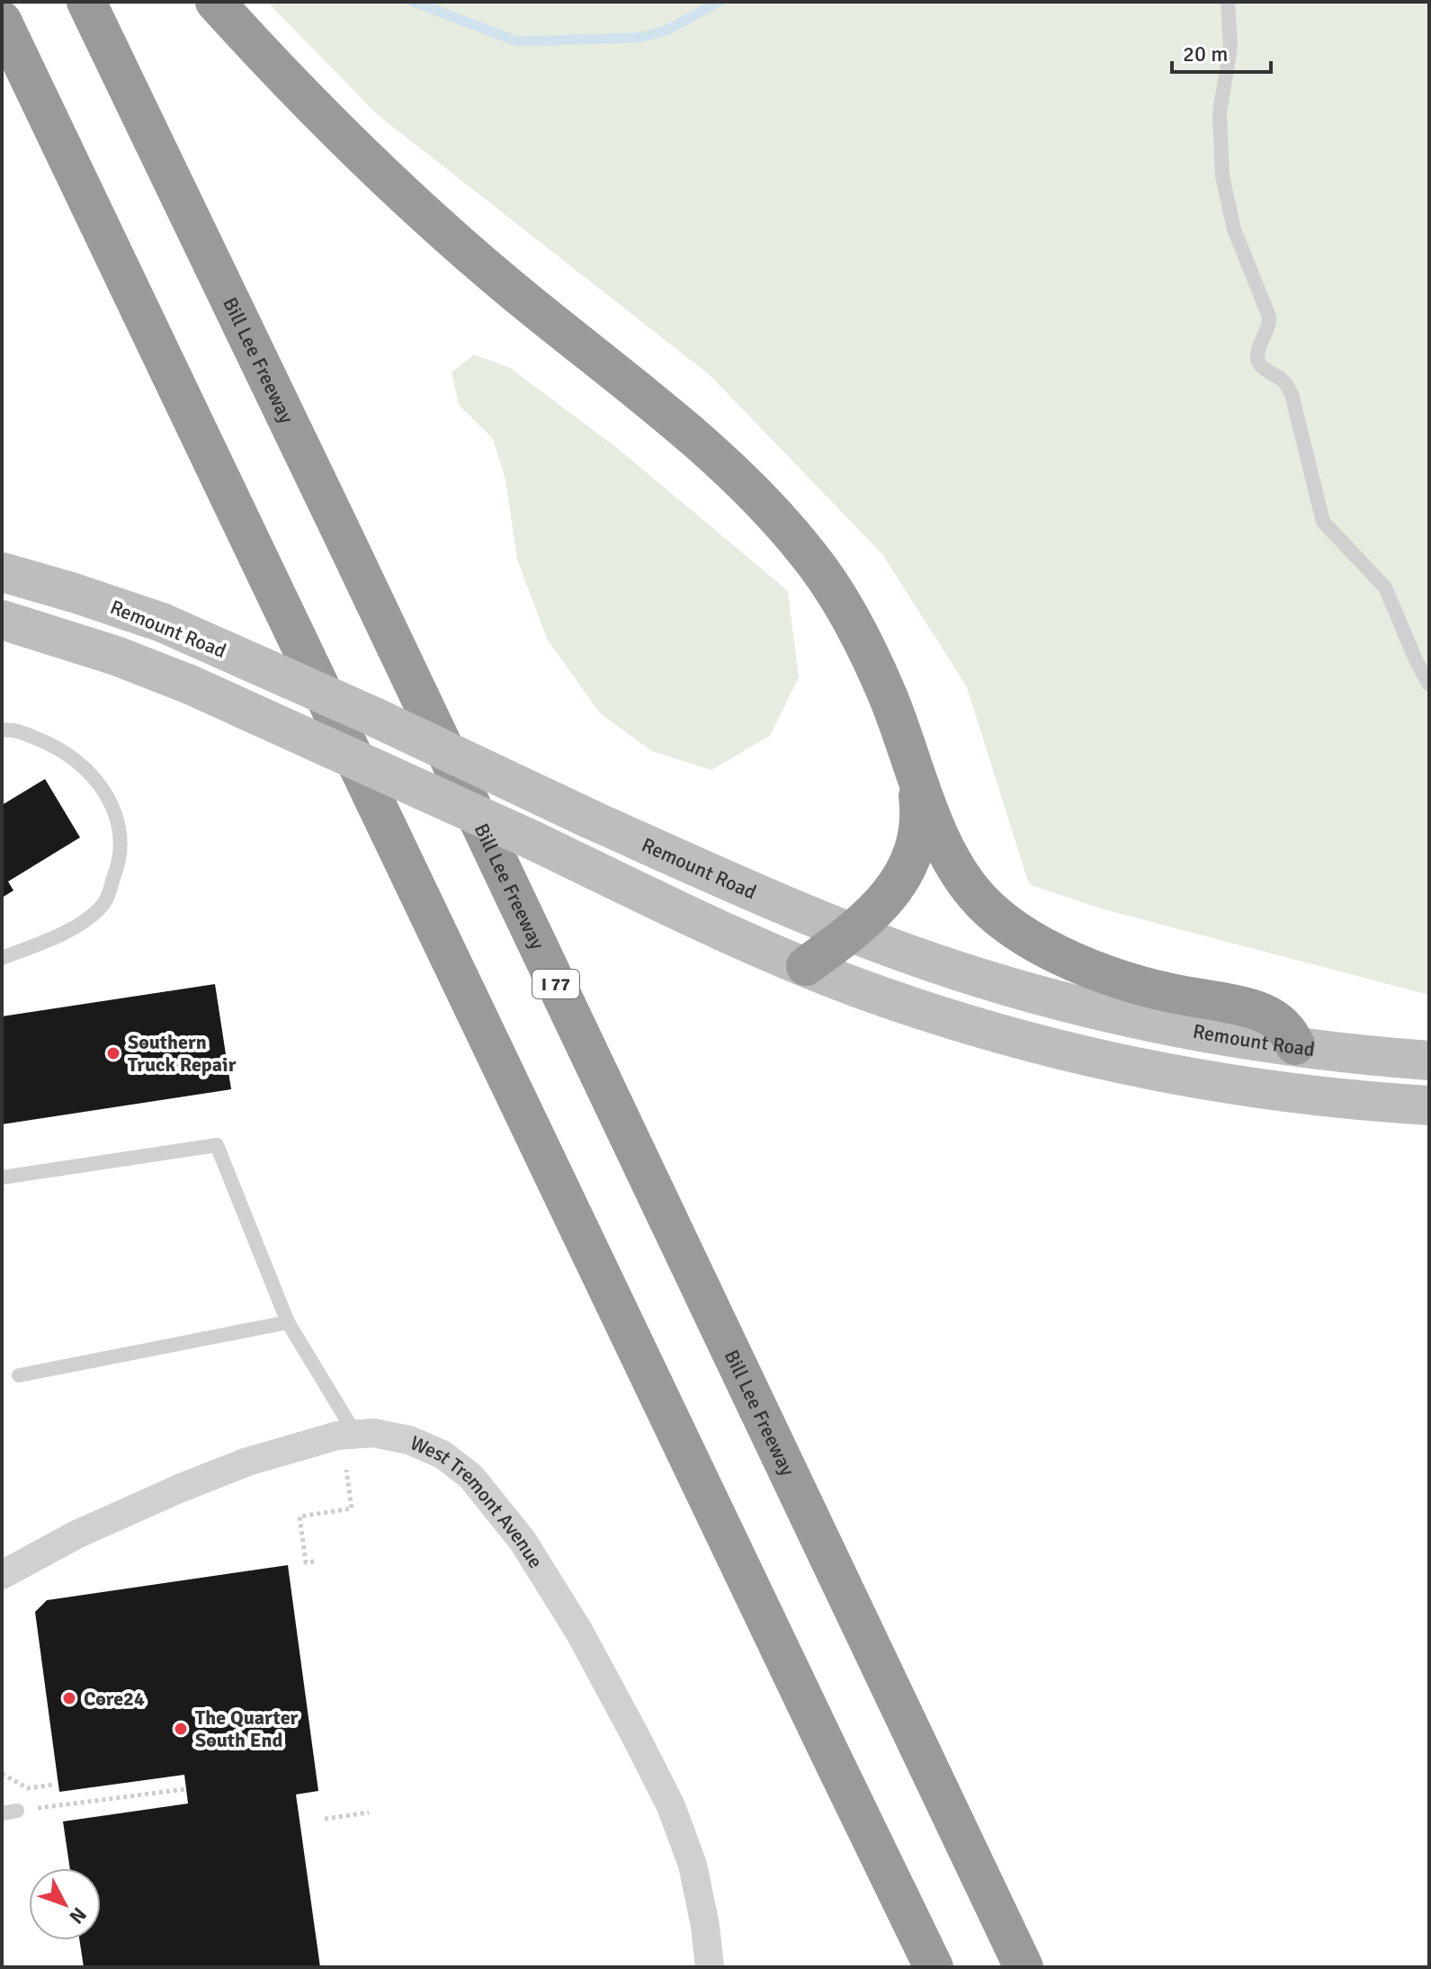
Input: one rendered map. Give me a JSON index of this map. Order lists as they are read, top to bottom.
{
  "streets": {
    "highway": ["Bill Lee Freeway", "I 77"],
    "main road": ["Remount Road"],
    "street": ["West Tremont Avenue"]
  },
  "places": ["Southern Truck Repair", "Core24", "The Quarter South End"],
  "scale_bar": "20 m",
  "north": "bottom right"
}
